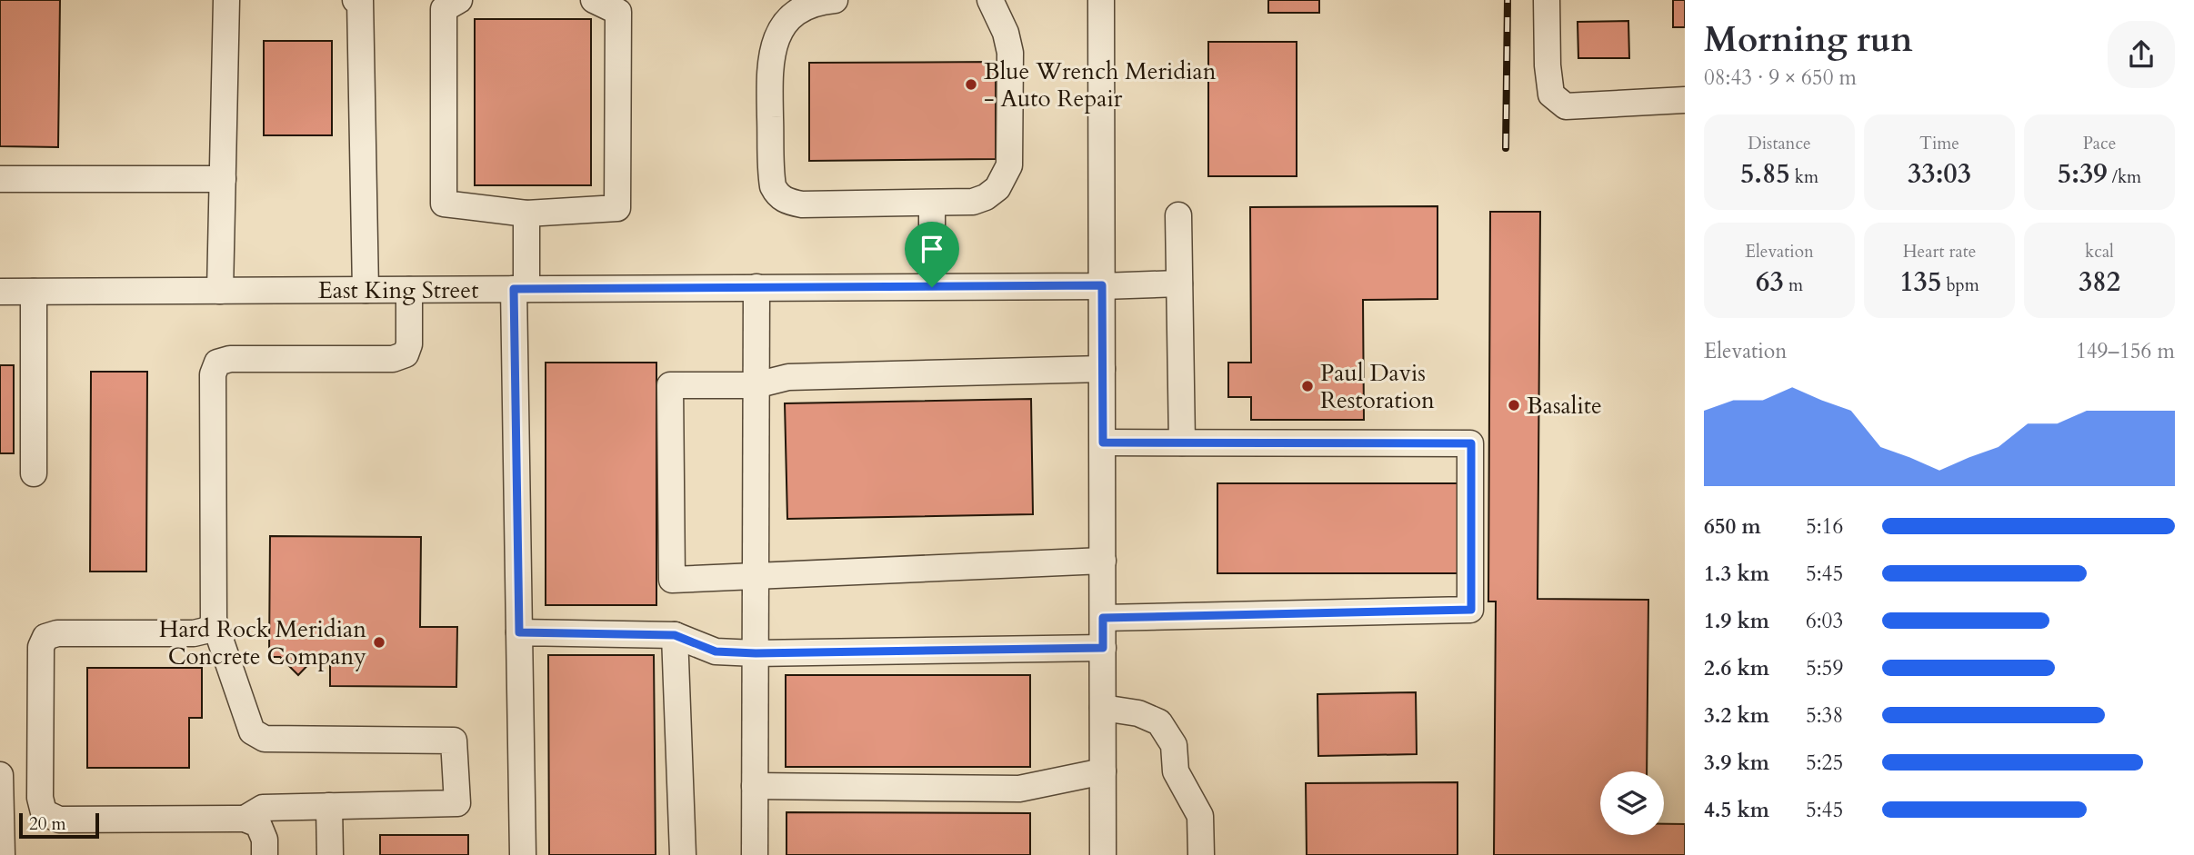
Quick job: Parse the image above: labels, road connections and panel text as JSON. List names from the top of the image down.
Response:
{
  "streets": {
    "street": ["East King Street"]
  },
  "places": [
    "Blue Wrench Meridian - Auto Repair",
    "Paul Davis Restoration",
    "Basalite",
    "Hard Rock Meridian Concrete Company"
  ],
  "scale_bar": "20 m",
  "page": {
    "heading": ["Morning run", "08:43 · 9 × 650 m"],
    "stats": [
      ["Distance", "5.85 km"],
      ["Time", "33:03"],
      ["Pace", "5:39 /km"],
      ["Elevation", "63 m"],
      ["Heart rate", "135 bpm"],
      ["kcal", "382"]
    ],
    "chart": ["Elevation", "149–156 m"],
    "list": [
      {
        "name": "650 m",
        "note": "5:16"
      },
      {
        "name": "1.3 km",
        "note": "5:45"
      },
      {
        "name": "1.9 km",
        "note": "6:03"
      },
      {
        "name": "2.6 km",
        "note": "5:59"
      },
      {
        "name": "3.2 km",
        "note": "5:38"
      },
      {
        "name": "3.9 km",
        "note": "5:25"
      },
      {
        "name": "4.5 km",
        "note": "5:45"
      }
    ],
    "scale": "20 m"
  }
}
